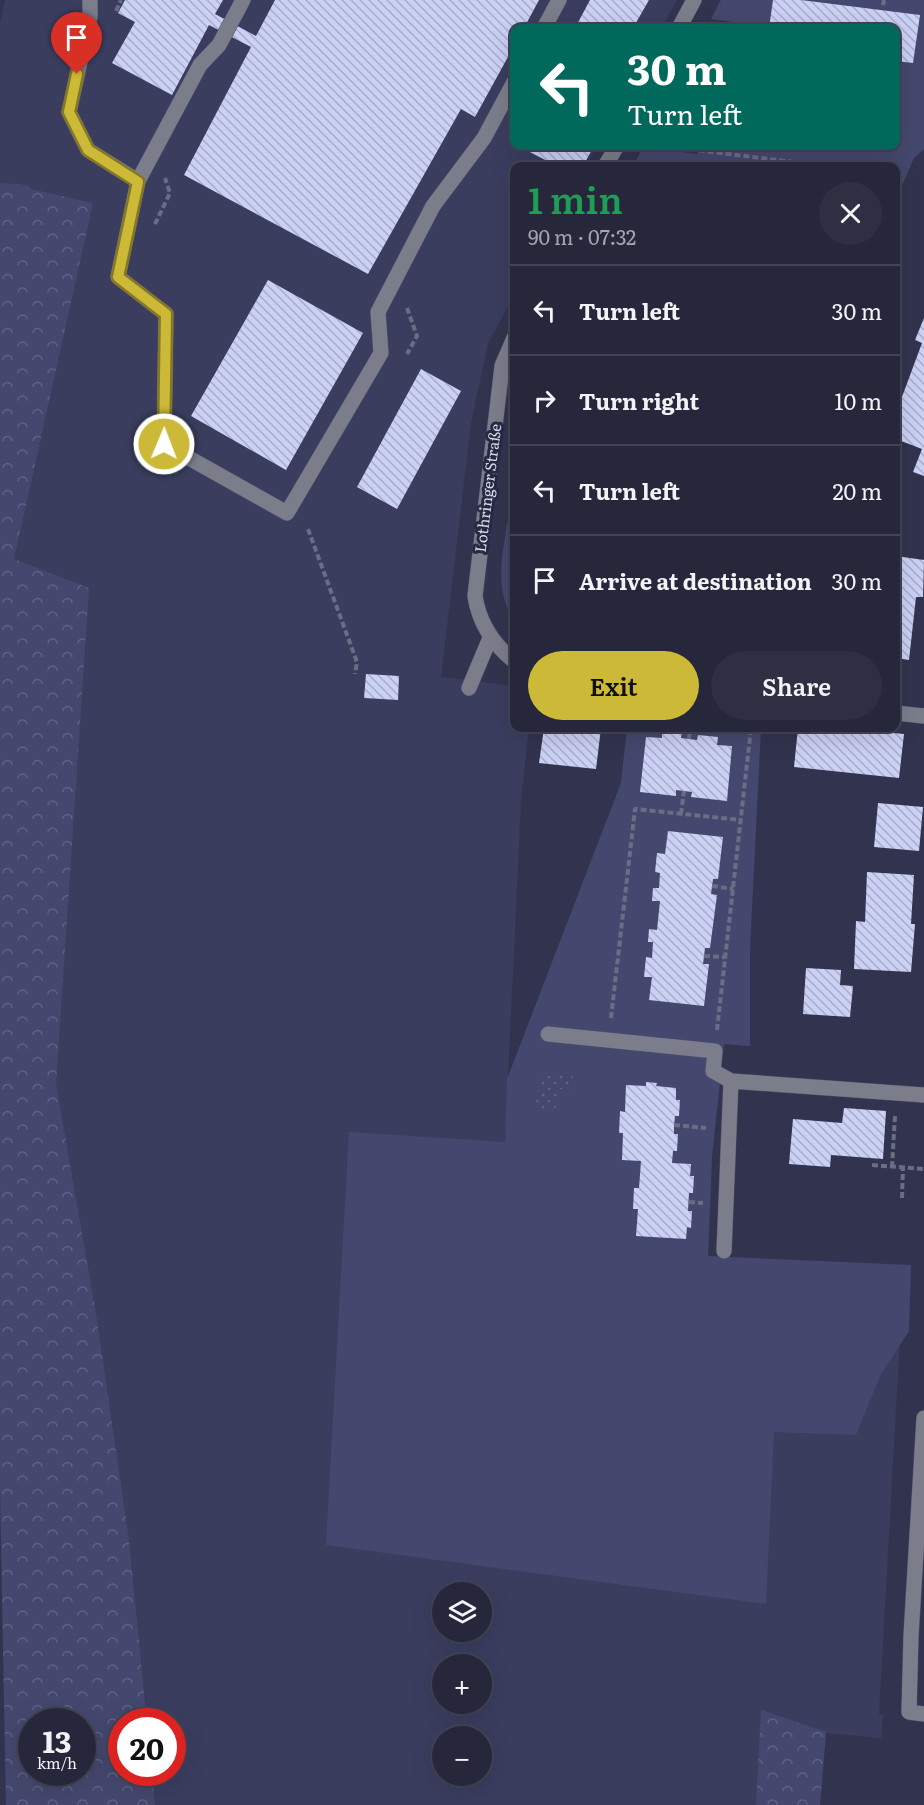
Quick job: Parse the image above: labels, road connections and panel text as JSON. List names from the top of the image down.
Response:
{
  "streets": {
    "street": ["Lothringer Straße"]
  },
  "page": {
    "turn": ["30 m", "Turn left"],
    "heading": ["1 min", "90 m · 07:32"],
    "list": [
      {
        "name": "Turn left",
        "value": "30 m"
      },
      {
        "name": "Turn right",
        "value": "10 m"
      },
      {
        "name": "Turn left",
        "value": "20 m"
      },
      {
        "name": "Arrive at destination",
        "value": "30 m"
      }
    ],
    "buttons": ["Exit", "Share"],
    "map_buttons": ["+", "−"],
    "speed": "13 km/h",
    "limit": "20"
  }
}
